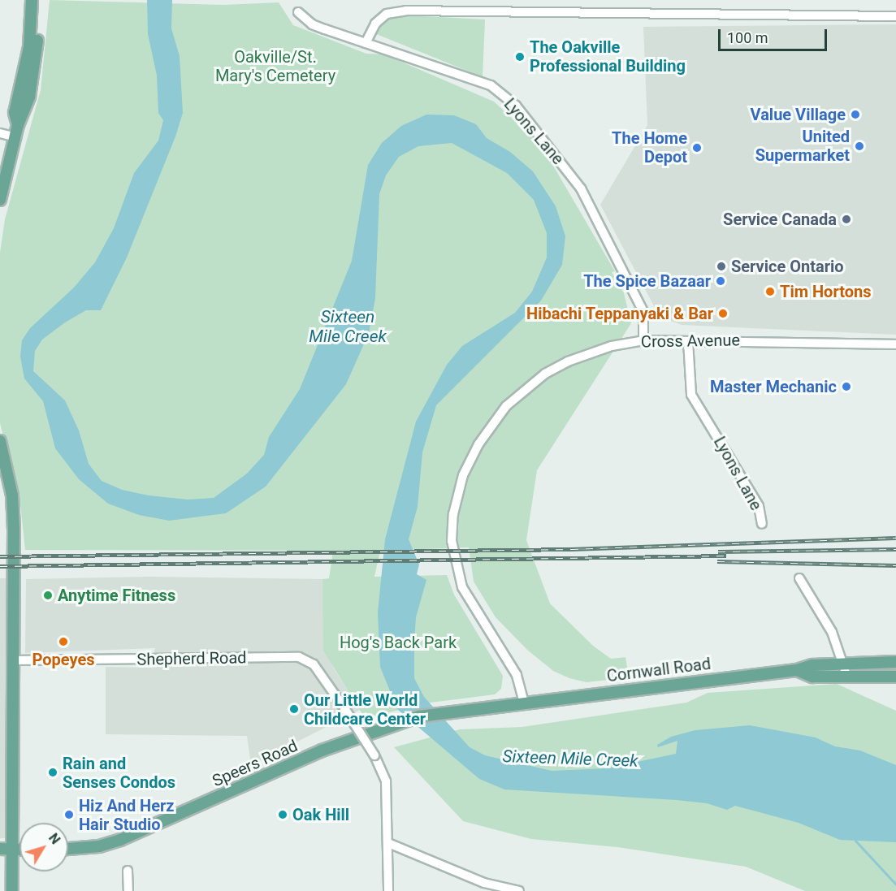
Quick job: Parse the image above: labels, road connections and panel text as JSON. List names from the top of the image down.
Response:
{
  "streets": {
    "main road": ["Cornwall Road", "Speers Road"],
    "street": ["Lyons Lane", "Cross Avenue", "Shepherd Road"]
  },
  "crossings": [
    ["Lyons Lane", "Cross Avenue"],
    ["Cross Avenue", "Cornwall Road"],
    ["Cross Avenue", "Speers Road"],
    ["Cornwall Road", "Speers Road"]
  ],
  "water": ["Sixteen Mile Creek"],
  "parks": ["Oakville/St. Mary's Cemetery", "Hog's Back Park"],
  "places": [
    "The Oakville Professional Building",
    "Value Village",
    "United Supermarket",
    "The Home Depot",
    "Service Canada",
    "Service Ontario",
    "The Spice Bazaar",
    "Tim Hortons",
    "Hibachi Teppanyaki & Bar",
    "Master Mechanic",
    "Anytime Fitness",
    "Popeyes",
    "Our Little World Childcare Center",
    "Rain and Senses Condos",
    "Hiz And Herz Hair Studio",
    "Oak Hill"
  ],
  "scale_bar": "100 m",
  "north": "top right"
}
